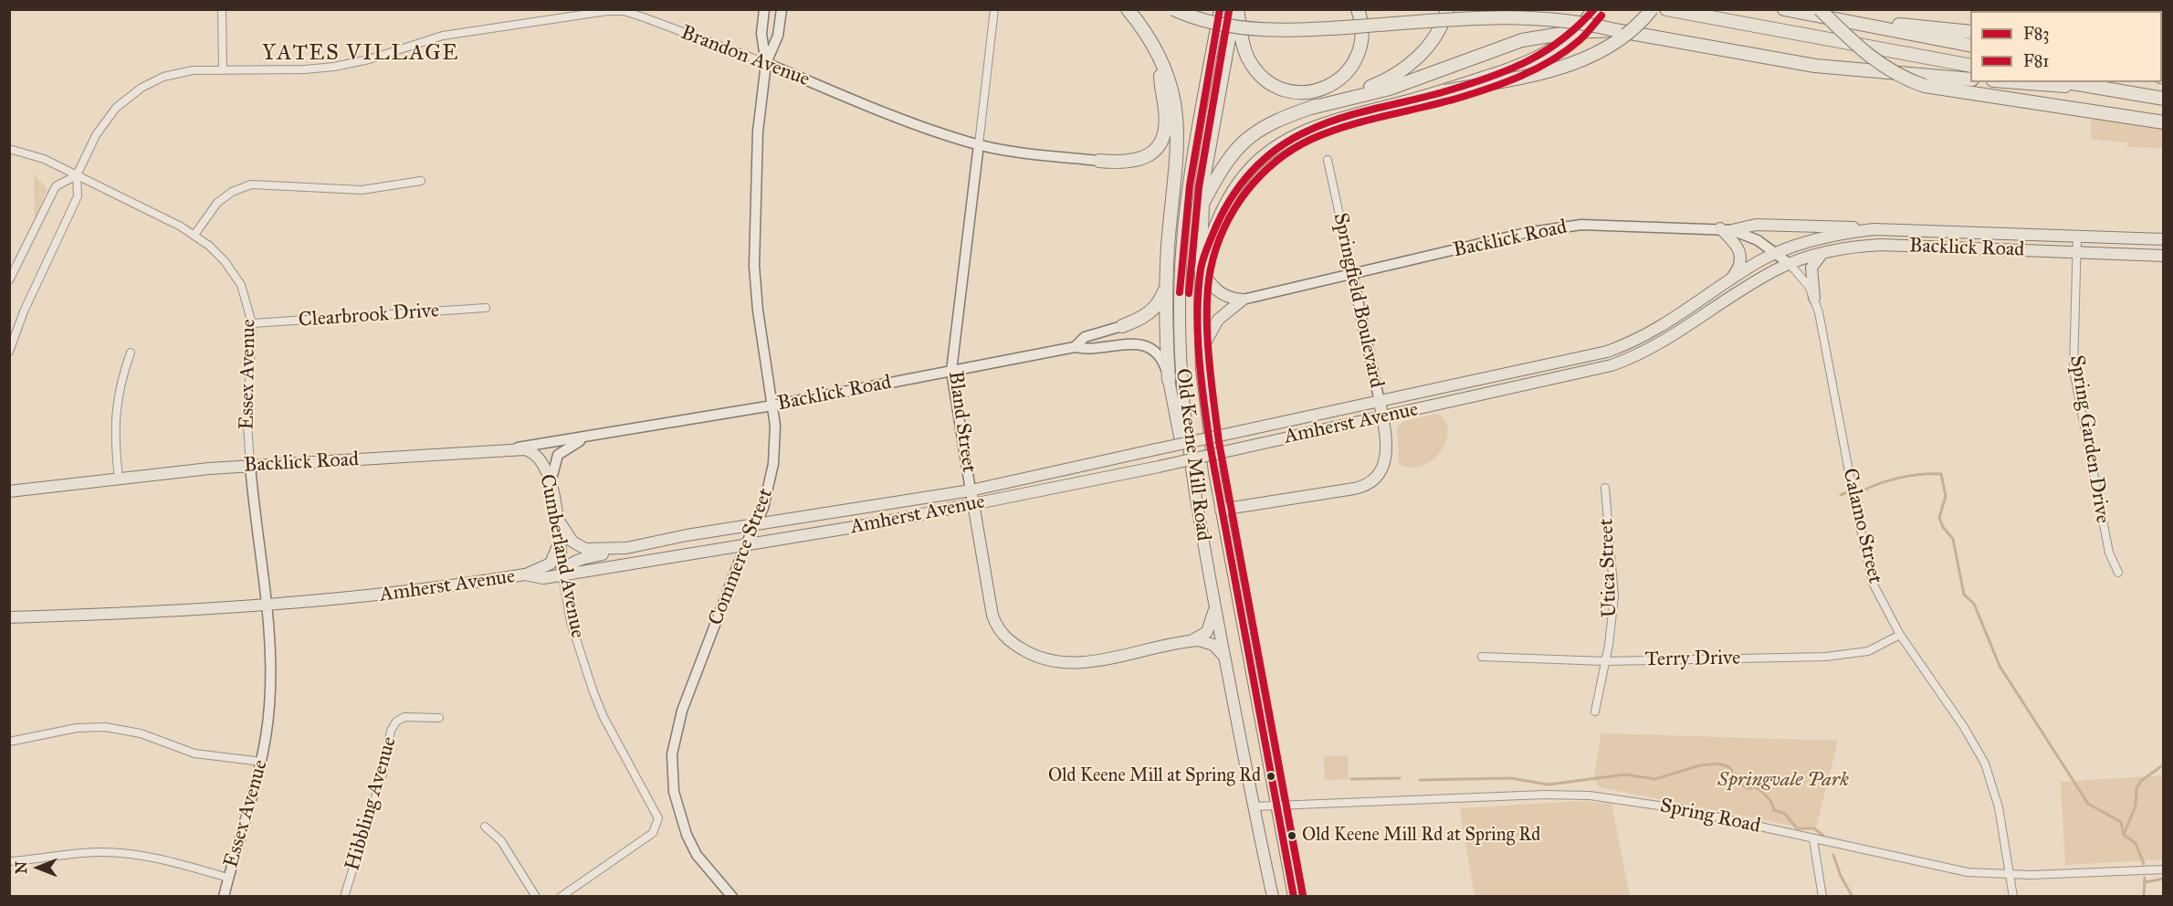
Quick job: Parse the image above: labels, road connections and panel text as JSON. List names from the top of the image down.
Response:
{
  "streets": {
    "main road": [
      "Brandon Avenue",
      "Backlick Road",
      "Springfield Boulevard",
      "Essex Avenue",
      "Bland Street",
      "Amherst Avenue",
      "Old Keene Mill Road",
      "Cumberland Avenue",
      "Commerce Street"
    ],
    "street": [
      "Clearbrook Drive",
      "Spring Garden Drive",
      "Calamo Street",
      "Utica Street",
      "Terry Drive",
      "Hibbling Avenue",
      "Spring Road"
    ]
  },
  "crossings": [
    ["Brandon Avenue", "Essex Avenue"],
    ["Brandon Avenue", "Bland Street"],
    ["Brandon Avenue", "Commerce Street"],
    ["Backlick Road", "Springfield Boulevard"],
    ["Backlick Road", "Essex Avenue"],
    ["Backlick Road", "Bland Street"],
    ["Backlick Road", "Amherst Avenue"],
    ["Backlick Road", "Spring Garden Drive"],
    ["Backlick Road", "Calamo Street"],
    ["Backlick Road", "Cumberland Avenue"],
    ["Backlick Road", "Commerce Street"],
    ["Springfield Boulevard", "Amherst Avenue"],
    ["Springfield Boulevard", "Old Keene Mill Road"],
    ["Clearbrook Drive", "Essex Avenue"],
    ["Essex Avenue", "Amherst Avenue"],
    ["Bland Street", "Amherst Avenue"],
    ["Amherst Avenue", "Calamo Street"],
    ["Amherst Avenue", "Cumberland Avenue"],
    ["Amherst Avenue", "Commerce Street"],
    ["Old Keene Mill Road", "Spring Road"],
    ["Calamo Street", "Terry Drive"],
    ["Calamo Street", "Spring Road"],
    ["Utica Street", "Terry Drive"]
  ],
  "districts": ["YATES VILLAGE"],
  "parks": ["Springvale Park"],
  "places": ["Old Keene Mill at Spring Rd", "Old Keene Mill Rd at Spring Rd"],
  "lines": ["transit line F83", "transit line F81"],
  "legend": ["F83", "F81"],
  "north": "left"
}
